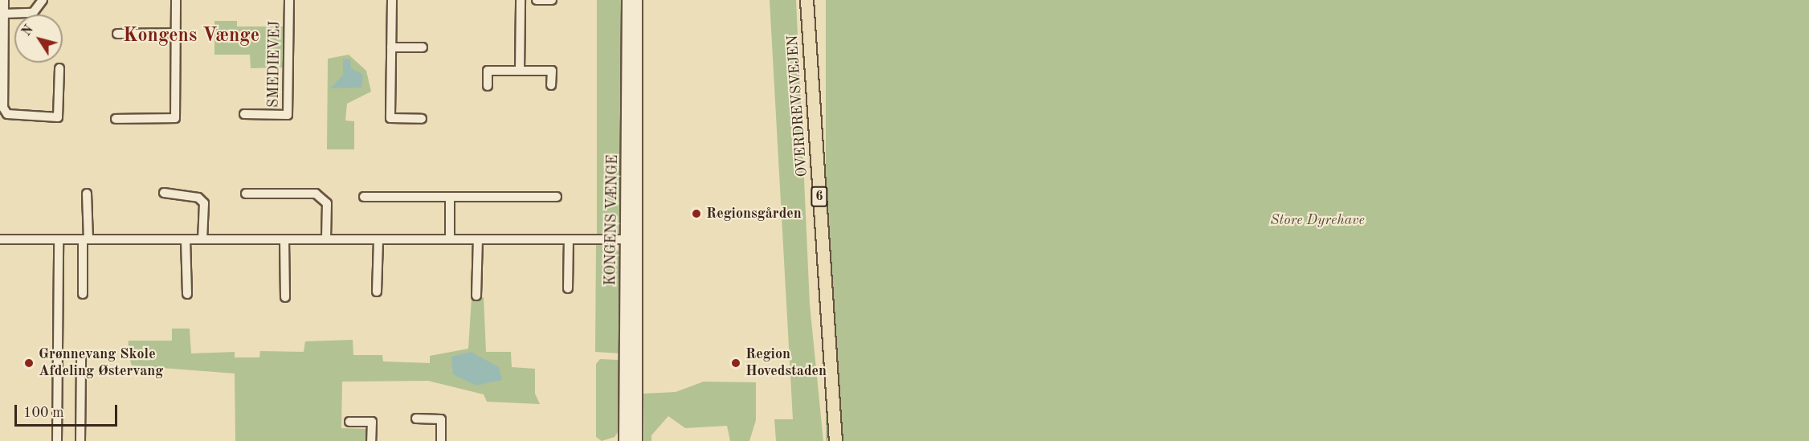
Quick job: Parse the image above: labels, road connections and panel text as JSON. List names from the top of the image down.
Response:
{
  "streets": {
    "main road": ["OVERDREVSVEJEN", "6"],
    "street": ["SMEDIEVEJ", "KONGENS VÆNGE"]
  },
  "districts": ["Kongens Vænge"],
  "parks": ["Store Dyrehave"],
  "places": ["Regionsgården", "Grønnevang Skole Afdeling Østervang", "Region Hovedstaden"],
  "scale_bar": "100 m",
  "north": "top left"
}
